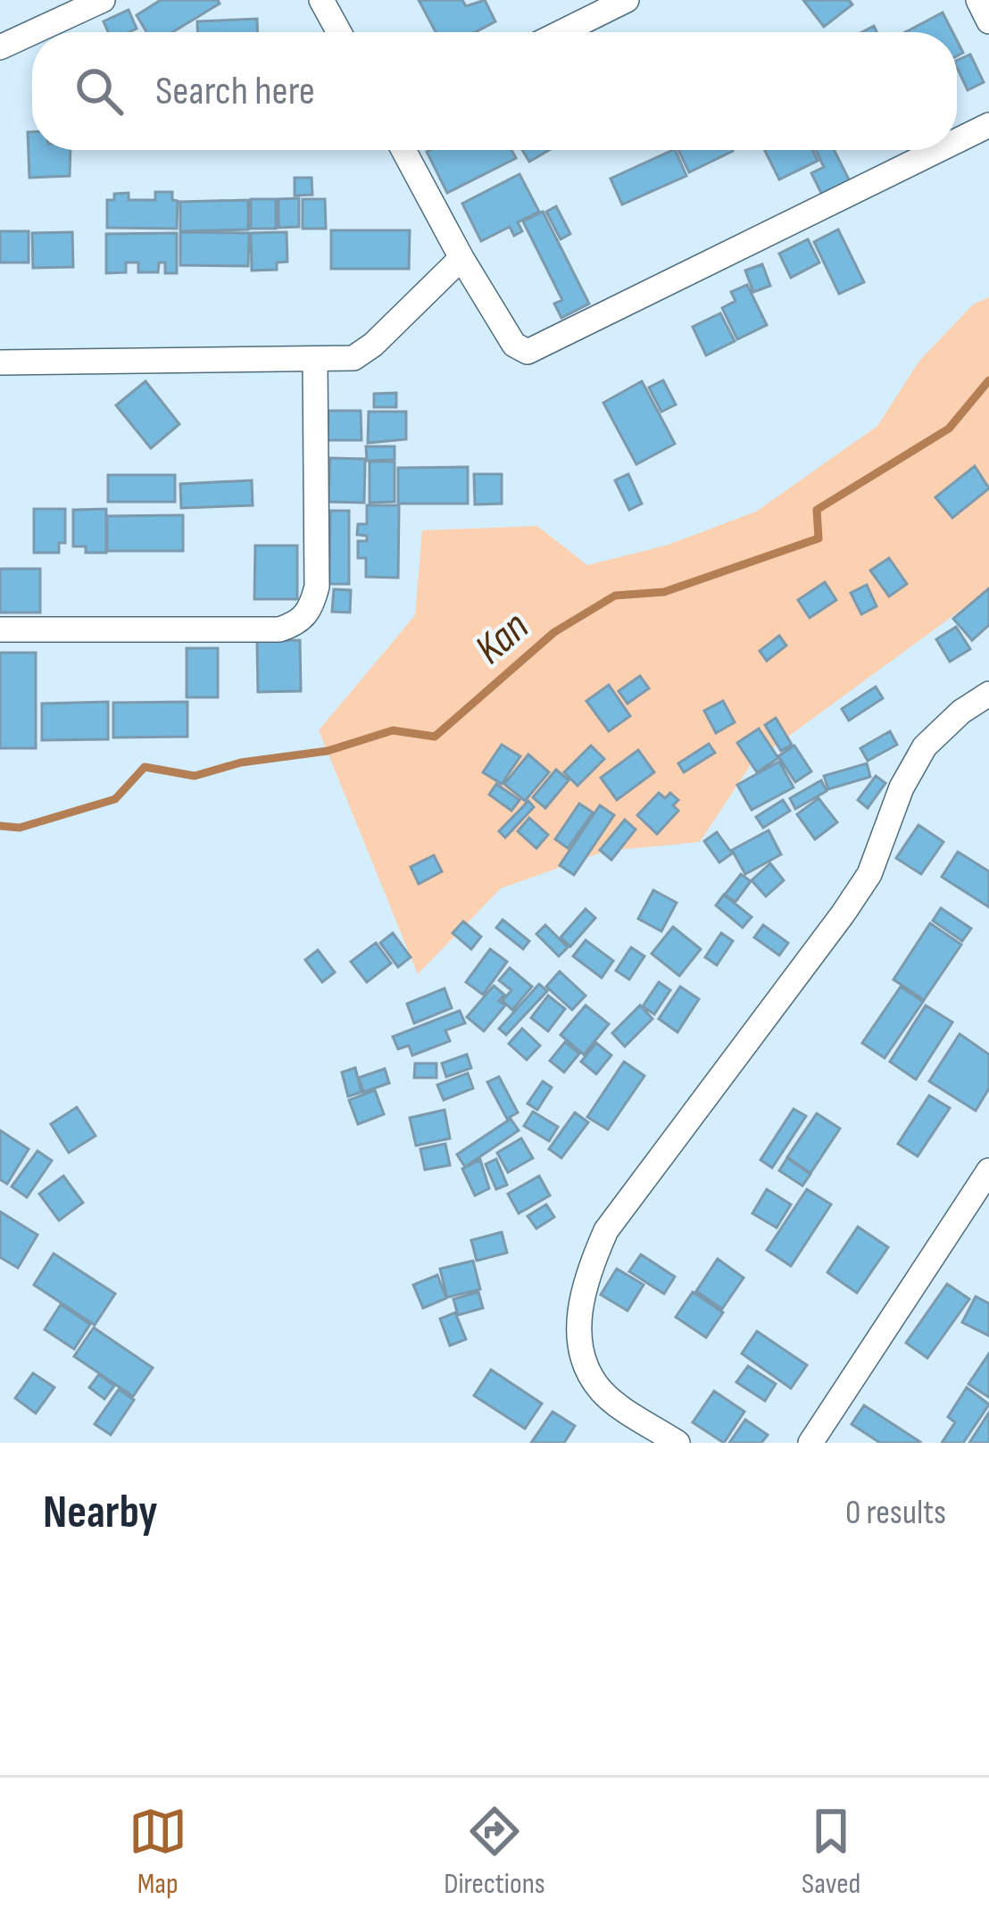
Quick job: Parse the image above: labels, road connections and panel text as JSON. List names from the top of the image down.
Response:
{
  "water": ["Kan"],
  "page": {
    "search": "Search here",
    "heading": ["Nearby", "0 results"],
    "nav": ["Map", "Directions", "Saved"]
  }
}
